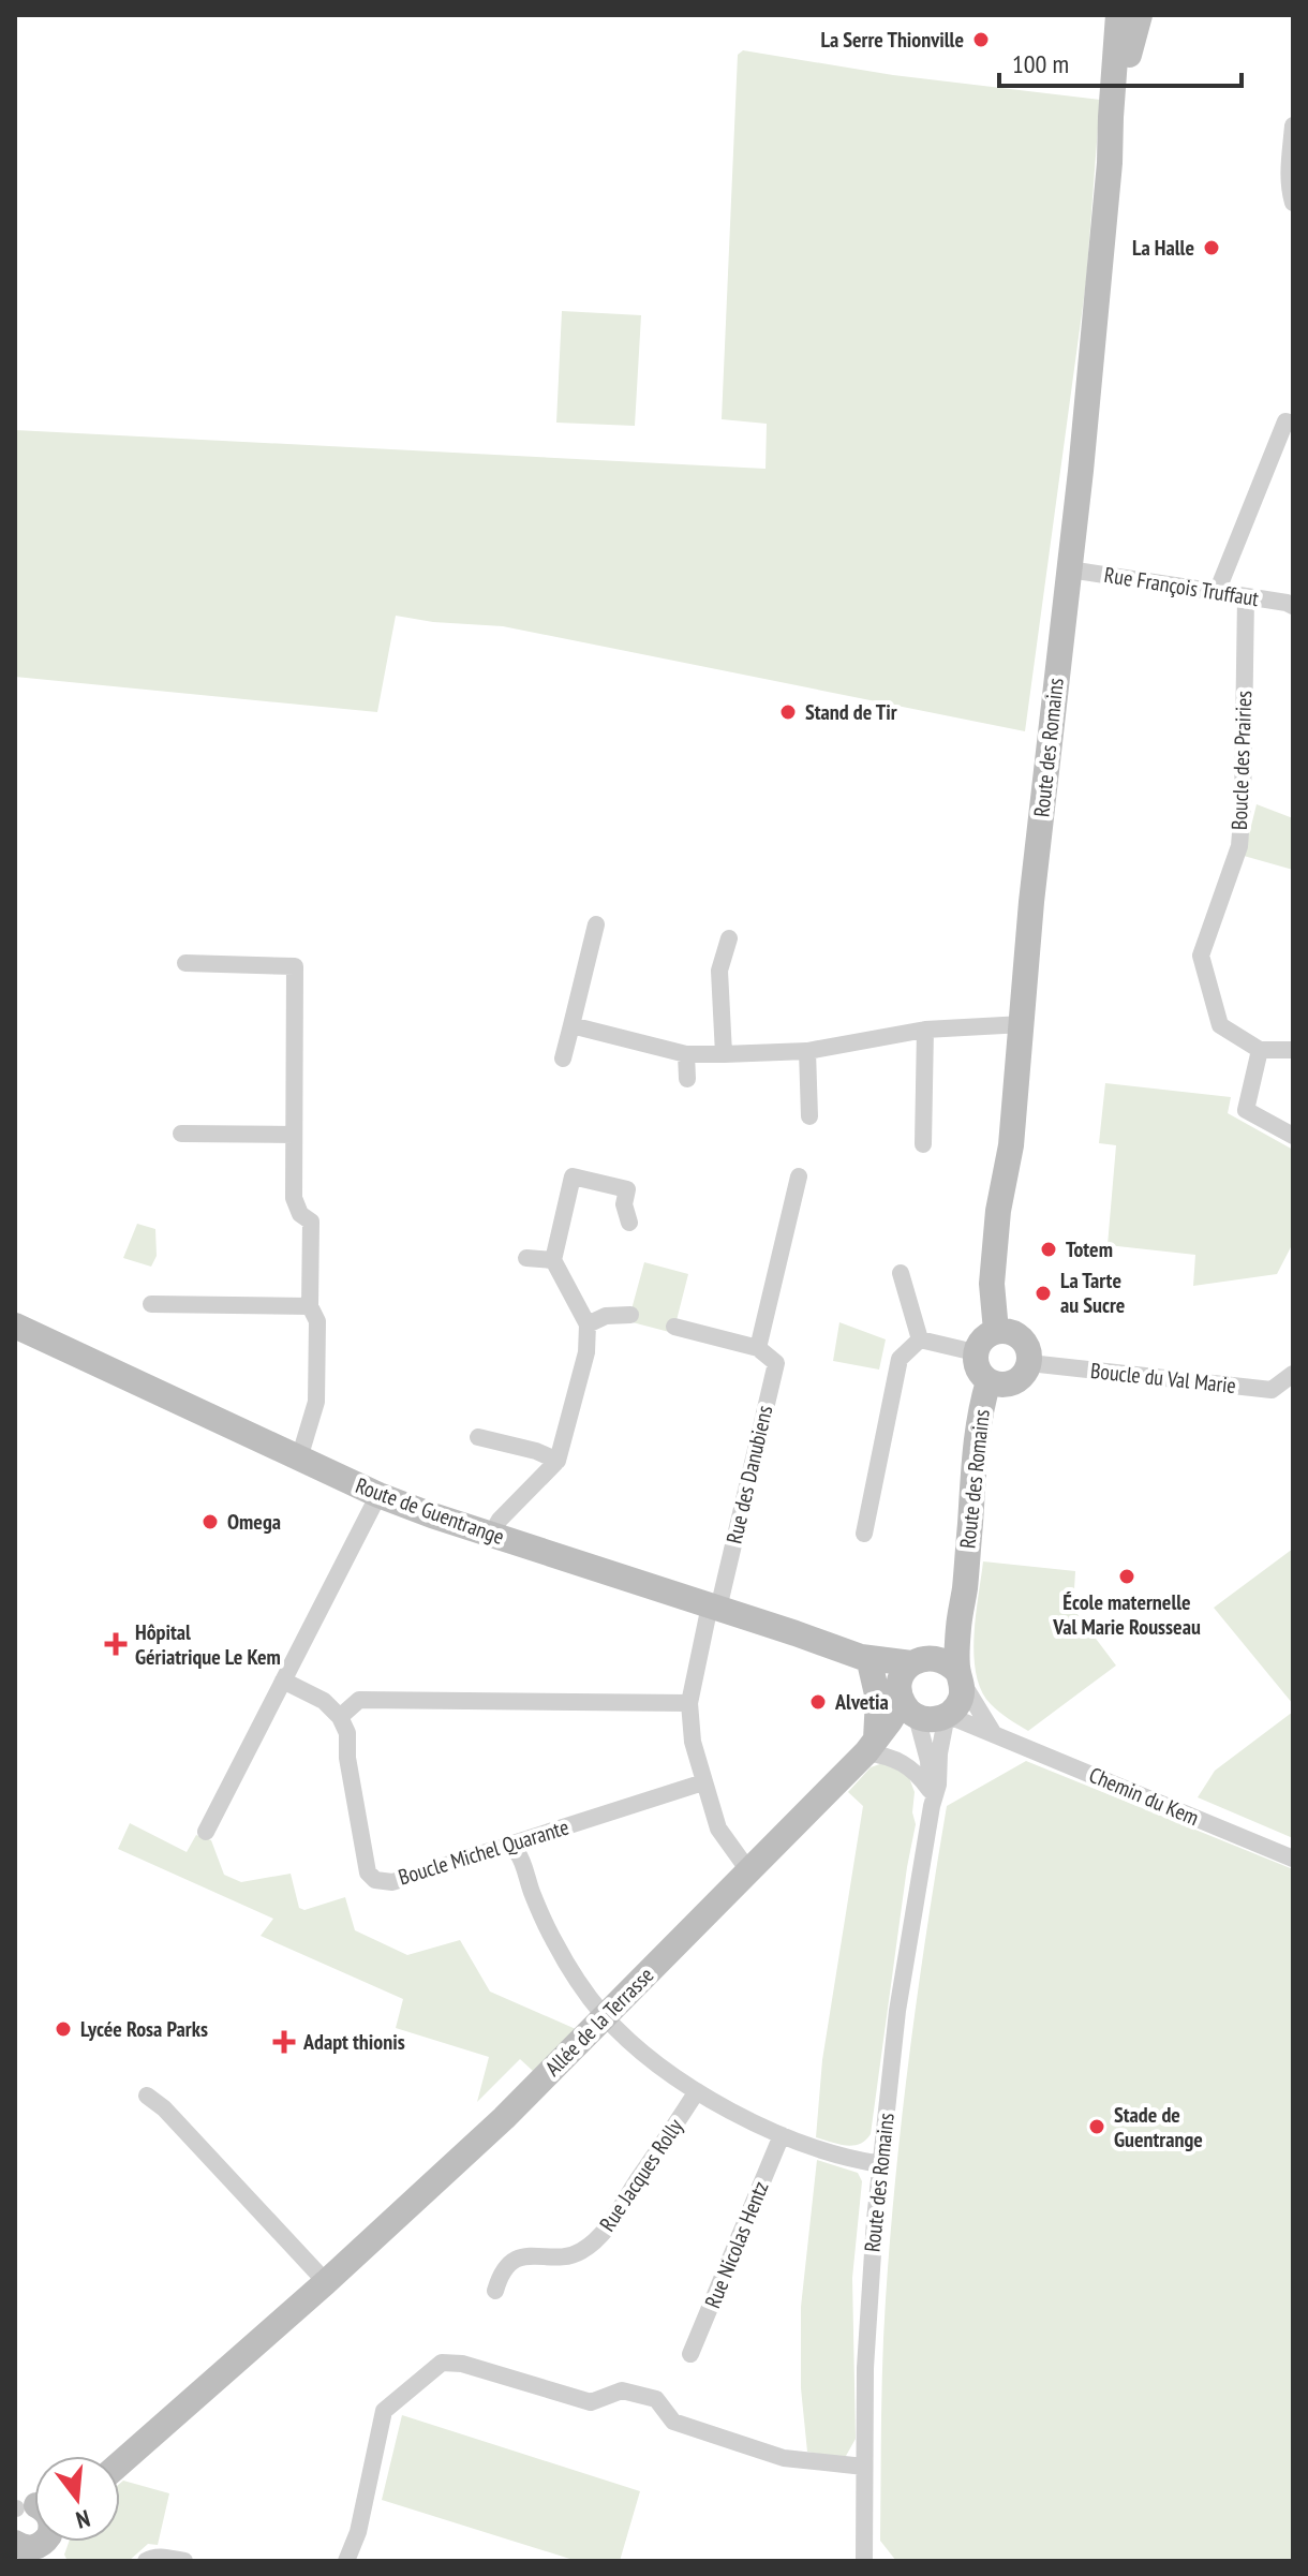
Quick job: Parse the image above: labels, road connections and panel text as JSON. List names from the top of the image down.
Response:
{
  "streets": {
    "street": [
      "Rue François Truffaut",
      "Route des Romains",
      "Boucle des Prairies",
      "Boucle du Val Marie",
      "Rue des Danubiens",
      "Route de Guentrange",
      "Chemin du Kem",
      "Boucle Michel Quarante",
      "Allée de la Terrasse",
      "Rue Jacques Rolly",
      "Rue Nicolas Hentz"
    ]
  },
  "crossings": [
    ["Rue François Truffaut", "Route des Romains"],
    ["Rue François Truffaut", "Boucle des Prairies"],
    ["Route des Romains", "Boucle du Val Marie"],
    ["Route des Romains", "Route de Guentrange"],
    ["Route des Romains", "Chemin du Kem"],
    ["Route des Romains", "Allée de la Terrasse"],
    ["Rue des Danubiens", "Route de Guentrange"],
    ["Route de Guentrange", "Chemin du Kem"],
    ["Route de Guentrange", "Allée de la Terrasse"],
    ["Chemin du Kem", "Allée de la Terrasse"]
  ],
  "places": {
    "other": [
      "La Serre Thionville",
      "La Halle",
      "Stand de Tir",
      "Totem",
      "La Tarte au Sucre",
      "Omega",
      "École maternelle Val Marie Rousseau",
      "Alvetia",
      "Lycée Rosa Parks",
      "Stade de Guentrange"
    ],
    "health": ["Hôpital Gériatrique Le Kem", "Adapt thionis"]
  },
  "scale_bar": "100 m",
  "north": "bottom"
}
